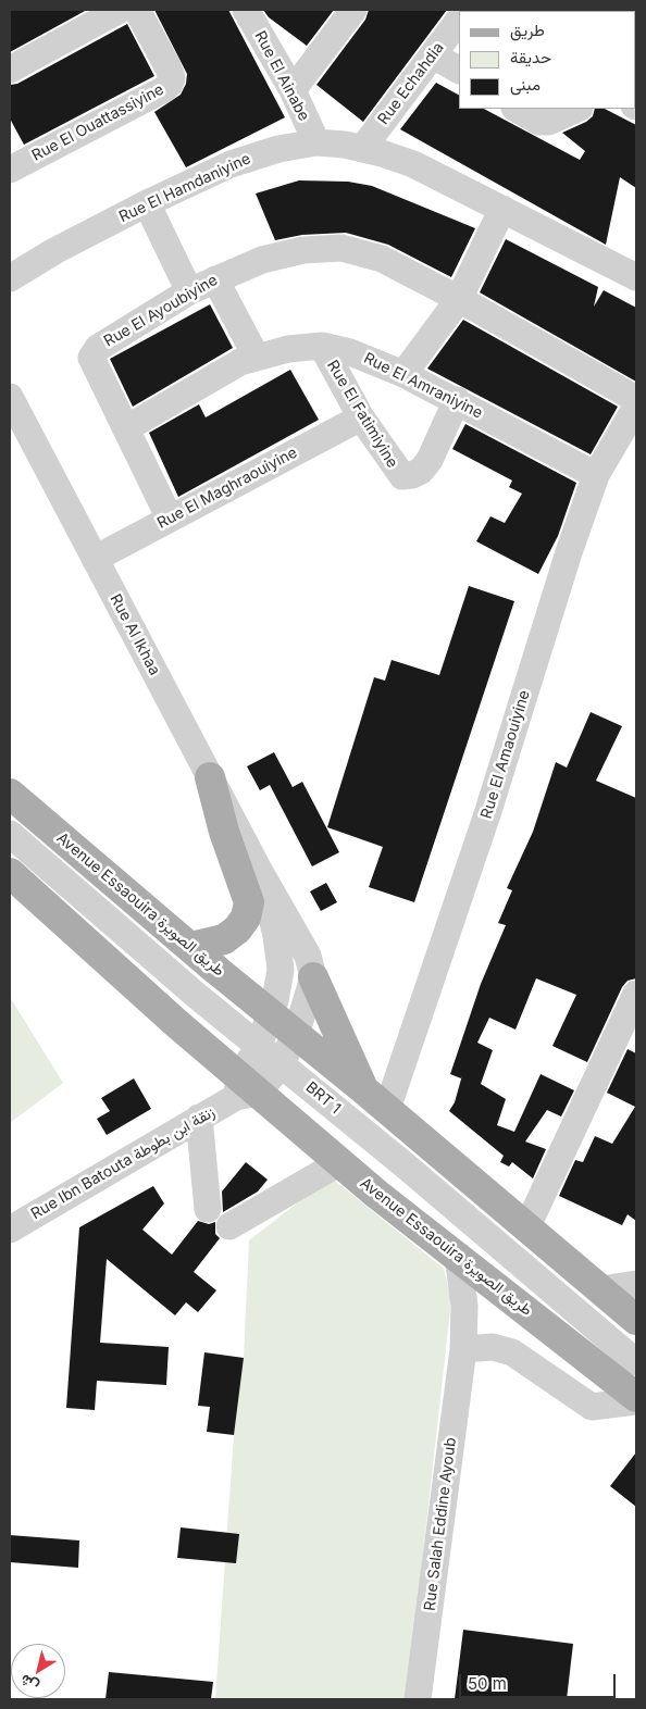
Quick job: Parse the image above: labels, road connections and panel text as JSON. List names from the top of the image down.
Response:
{
  "streets": {
    "main road": ["Avenue Essaouira طريق الصويرة"],
    "street": [
      "Rue El Ainabe",
      "Rue Echahdia",
      "Rue El Ouattassiyine",
      "Rue El Hamdaniyine",
      "Rue El Ayoubiyine",
      "Rue El Amraniyine",
      "Rue El Fatimiyine",
      "Rue El Maghraouiyine",
      "Rue Al Ikhaa",
      "Rue El Amaouiyine",
      "BRT 1",
      "Rue Ibn Batouta زنقة ابن بطوطة",
      "Rue Salah Eddine Ayoub"
    ]
  },
  "crossings": [
    ["Rue El Ainabe", "Rue El Hamdaniyine"],
    ["Rue Echahdia", "Rue El Hamdaniyine"],
    ["Rue El Ayoubiyine", "Rue El Amraniyine"],
    ["Rue El Ayoubiyine", "Rue El Maghraouiyine"],
    ["Rue El Amraniyine", "Rue El Fatimiyine"],
    ["Rue El Amraniyine", "Rue El Amaouiyine"],
    ["Rue El Fatimiyine", "Rue El Maghraouiyine"],
    ["Rue El Maghraouiyine", "Rue Al Ikhaa"],
    ["Rue Al Ikhaa", "Avenue Essaouira طريق الصويرة"],
    ["Rue Al Ikhaa", "BRT 1"],
    ["Rue Al Ikhaa", "Rue Ibn Batouta زنقة ابن بطوطة"],
    ["Avenue Essaouira طريق الصويرة", "Rue Ibn Batouta زنقة ابن بطوطة"],
    ["Avenue Essaouira طريق الصويرة", "Rue Salah Eddine Ayoub"]
  ],
  "legend": ["طريق", "حديقة", "مبنى"],
  "scale_bar": "50 m",
  "north": "bottom left"
}
